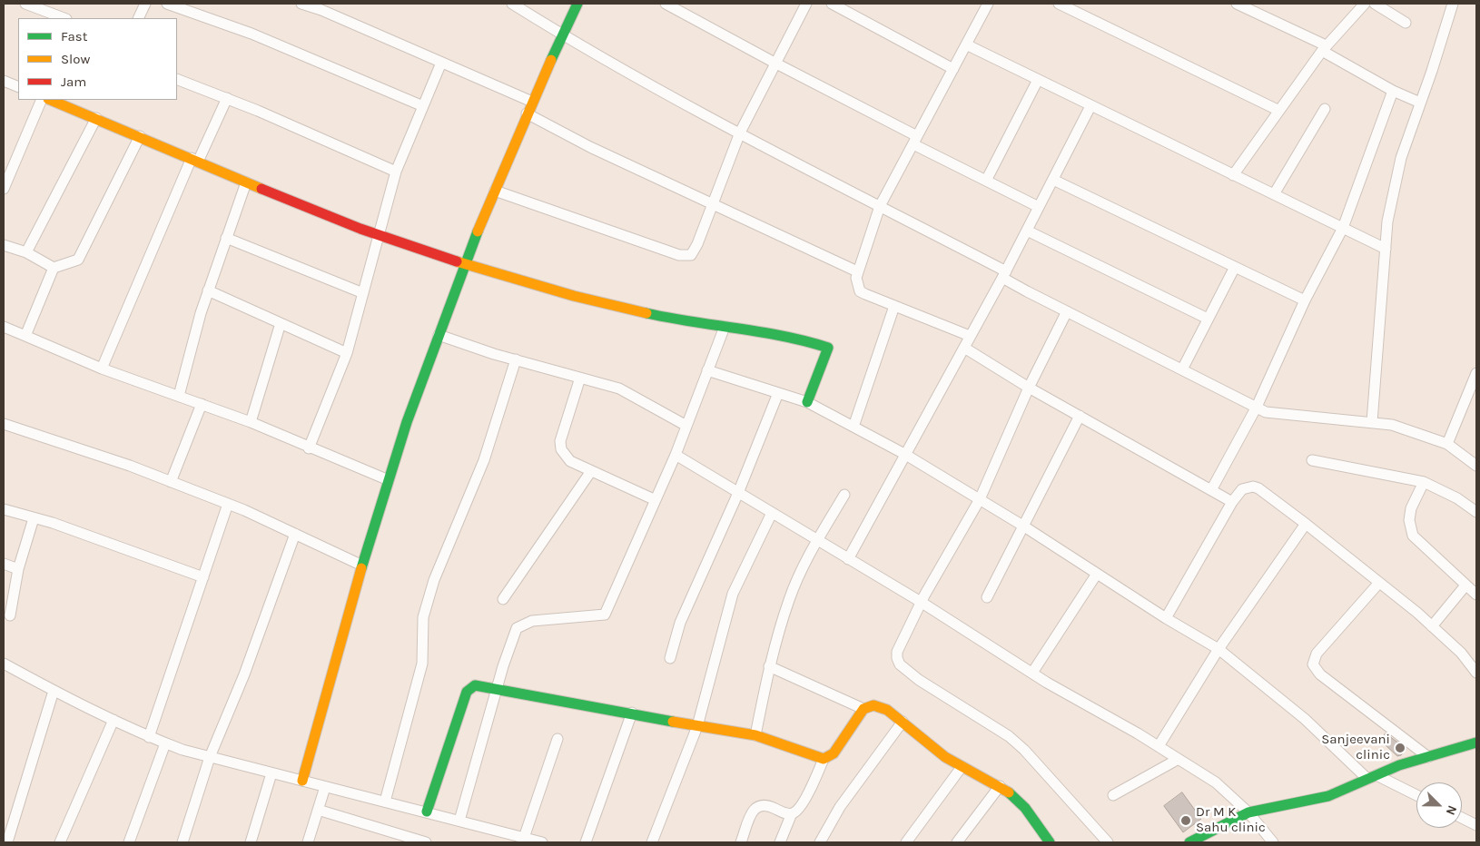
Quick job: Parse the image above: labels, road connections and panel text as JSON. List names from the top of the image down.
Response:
{
  "places": ["Sanjeevani clinic", "Dr M K Sahu clinic"],
  "legend": ["Fast", "Slow", "Jam"],
  "north": "bottom right"
}
